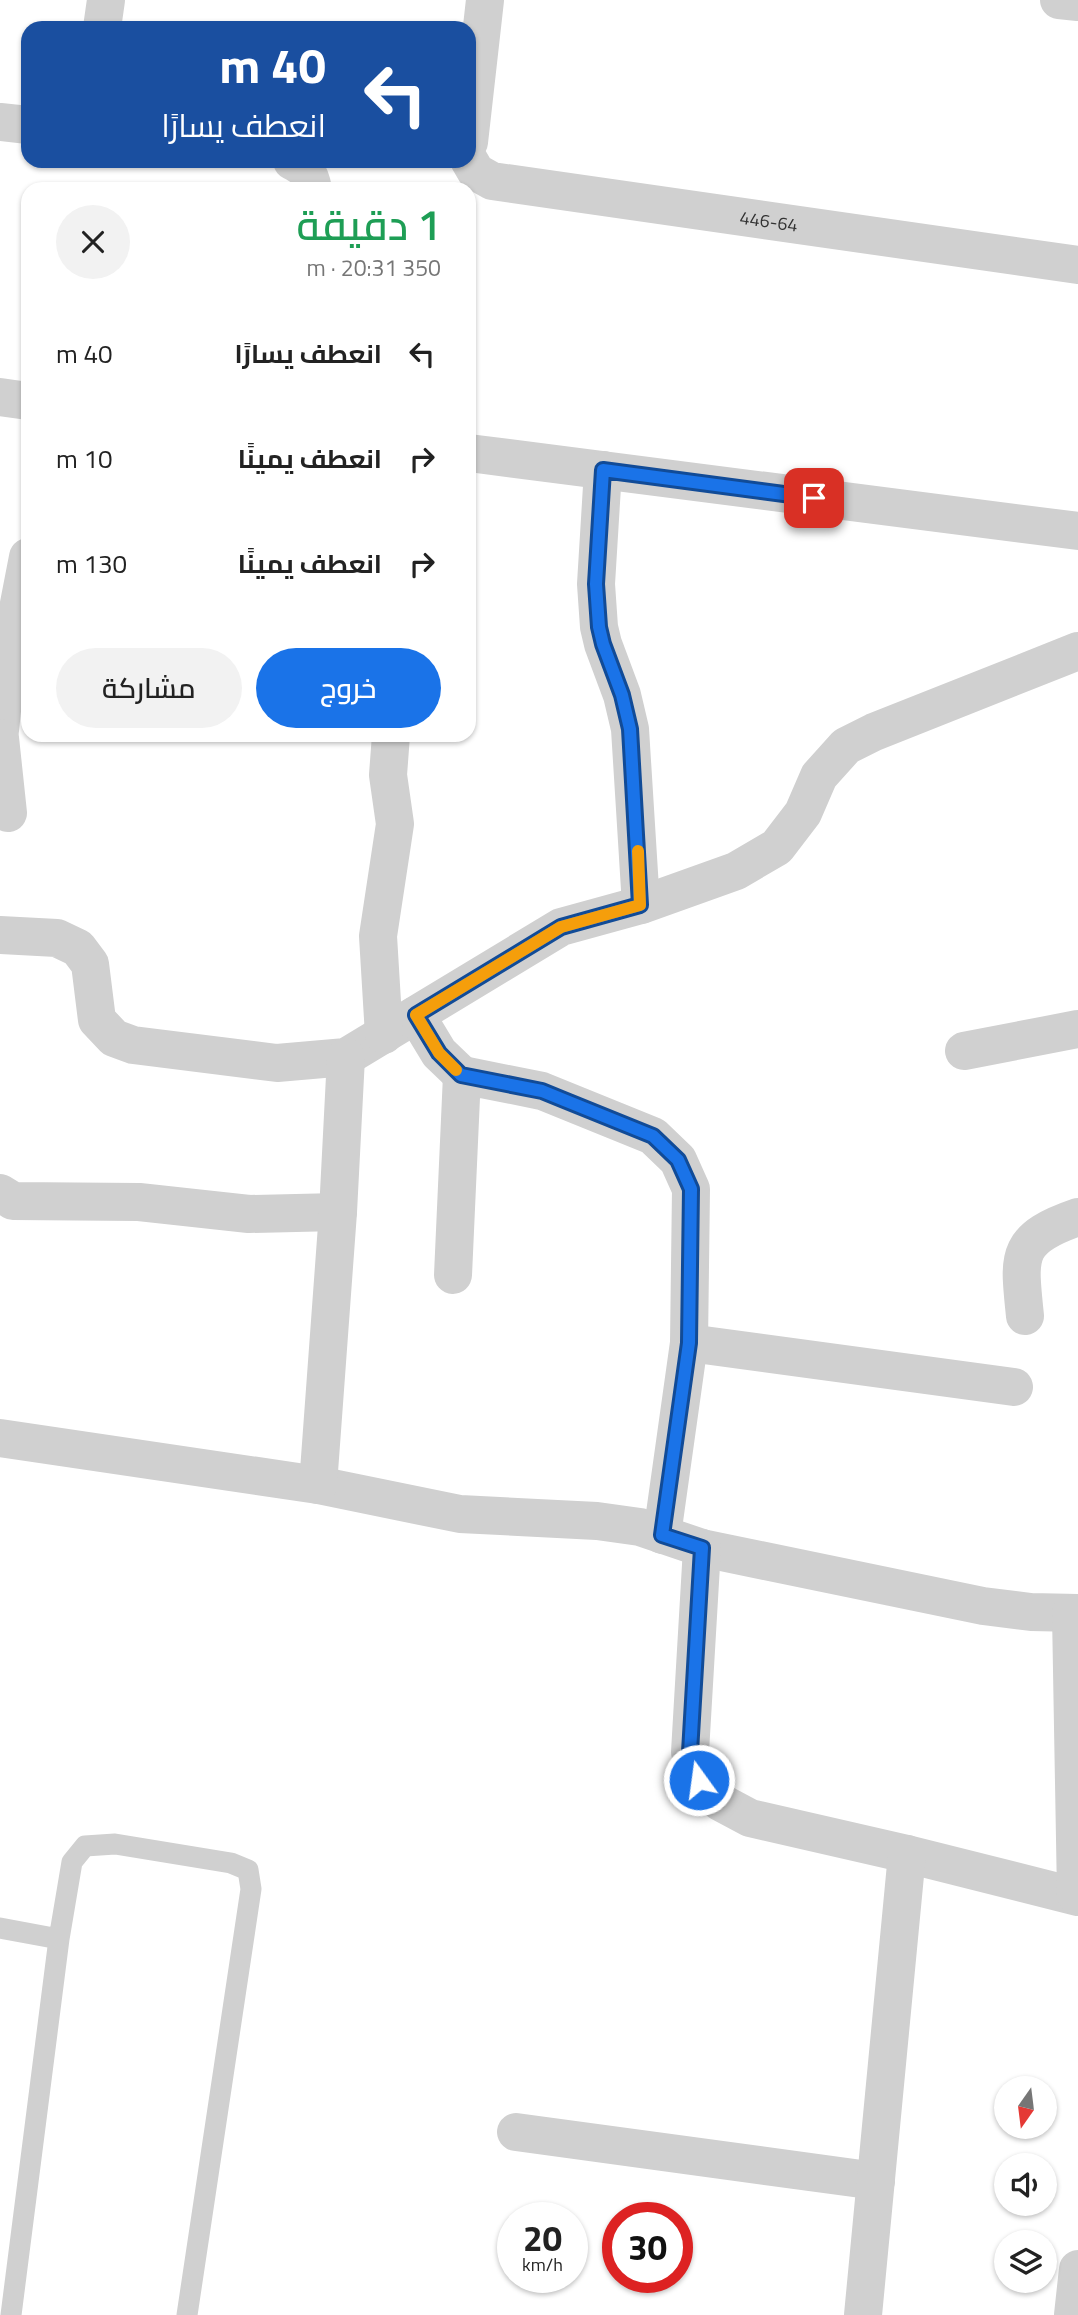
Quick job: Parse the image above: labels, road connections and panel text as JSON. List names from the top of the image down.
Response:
{
  "streets": {
    "street": ["446-64"]
  },
  "north": "bottom",
  "page": {
    "turn": ["40 m", "انعطف يسارًا"],
    "heading": ["1 دقيقة", "350 m · 20:31"],
    "list": [
      {
        "name": "انعطف يسارًا",
        "value": "40 m"
      },
      {
        "name": "انعطف يمينًا",
        "value": "10 m"
      },
      {
        "name": "انعطف يمينًا",
        "value": "130 m"
      }
    ],
    "buttons": ["خروج", "مشاركة"],
    "speed": "20 km/h",
    "limit": "30"
  }
}
